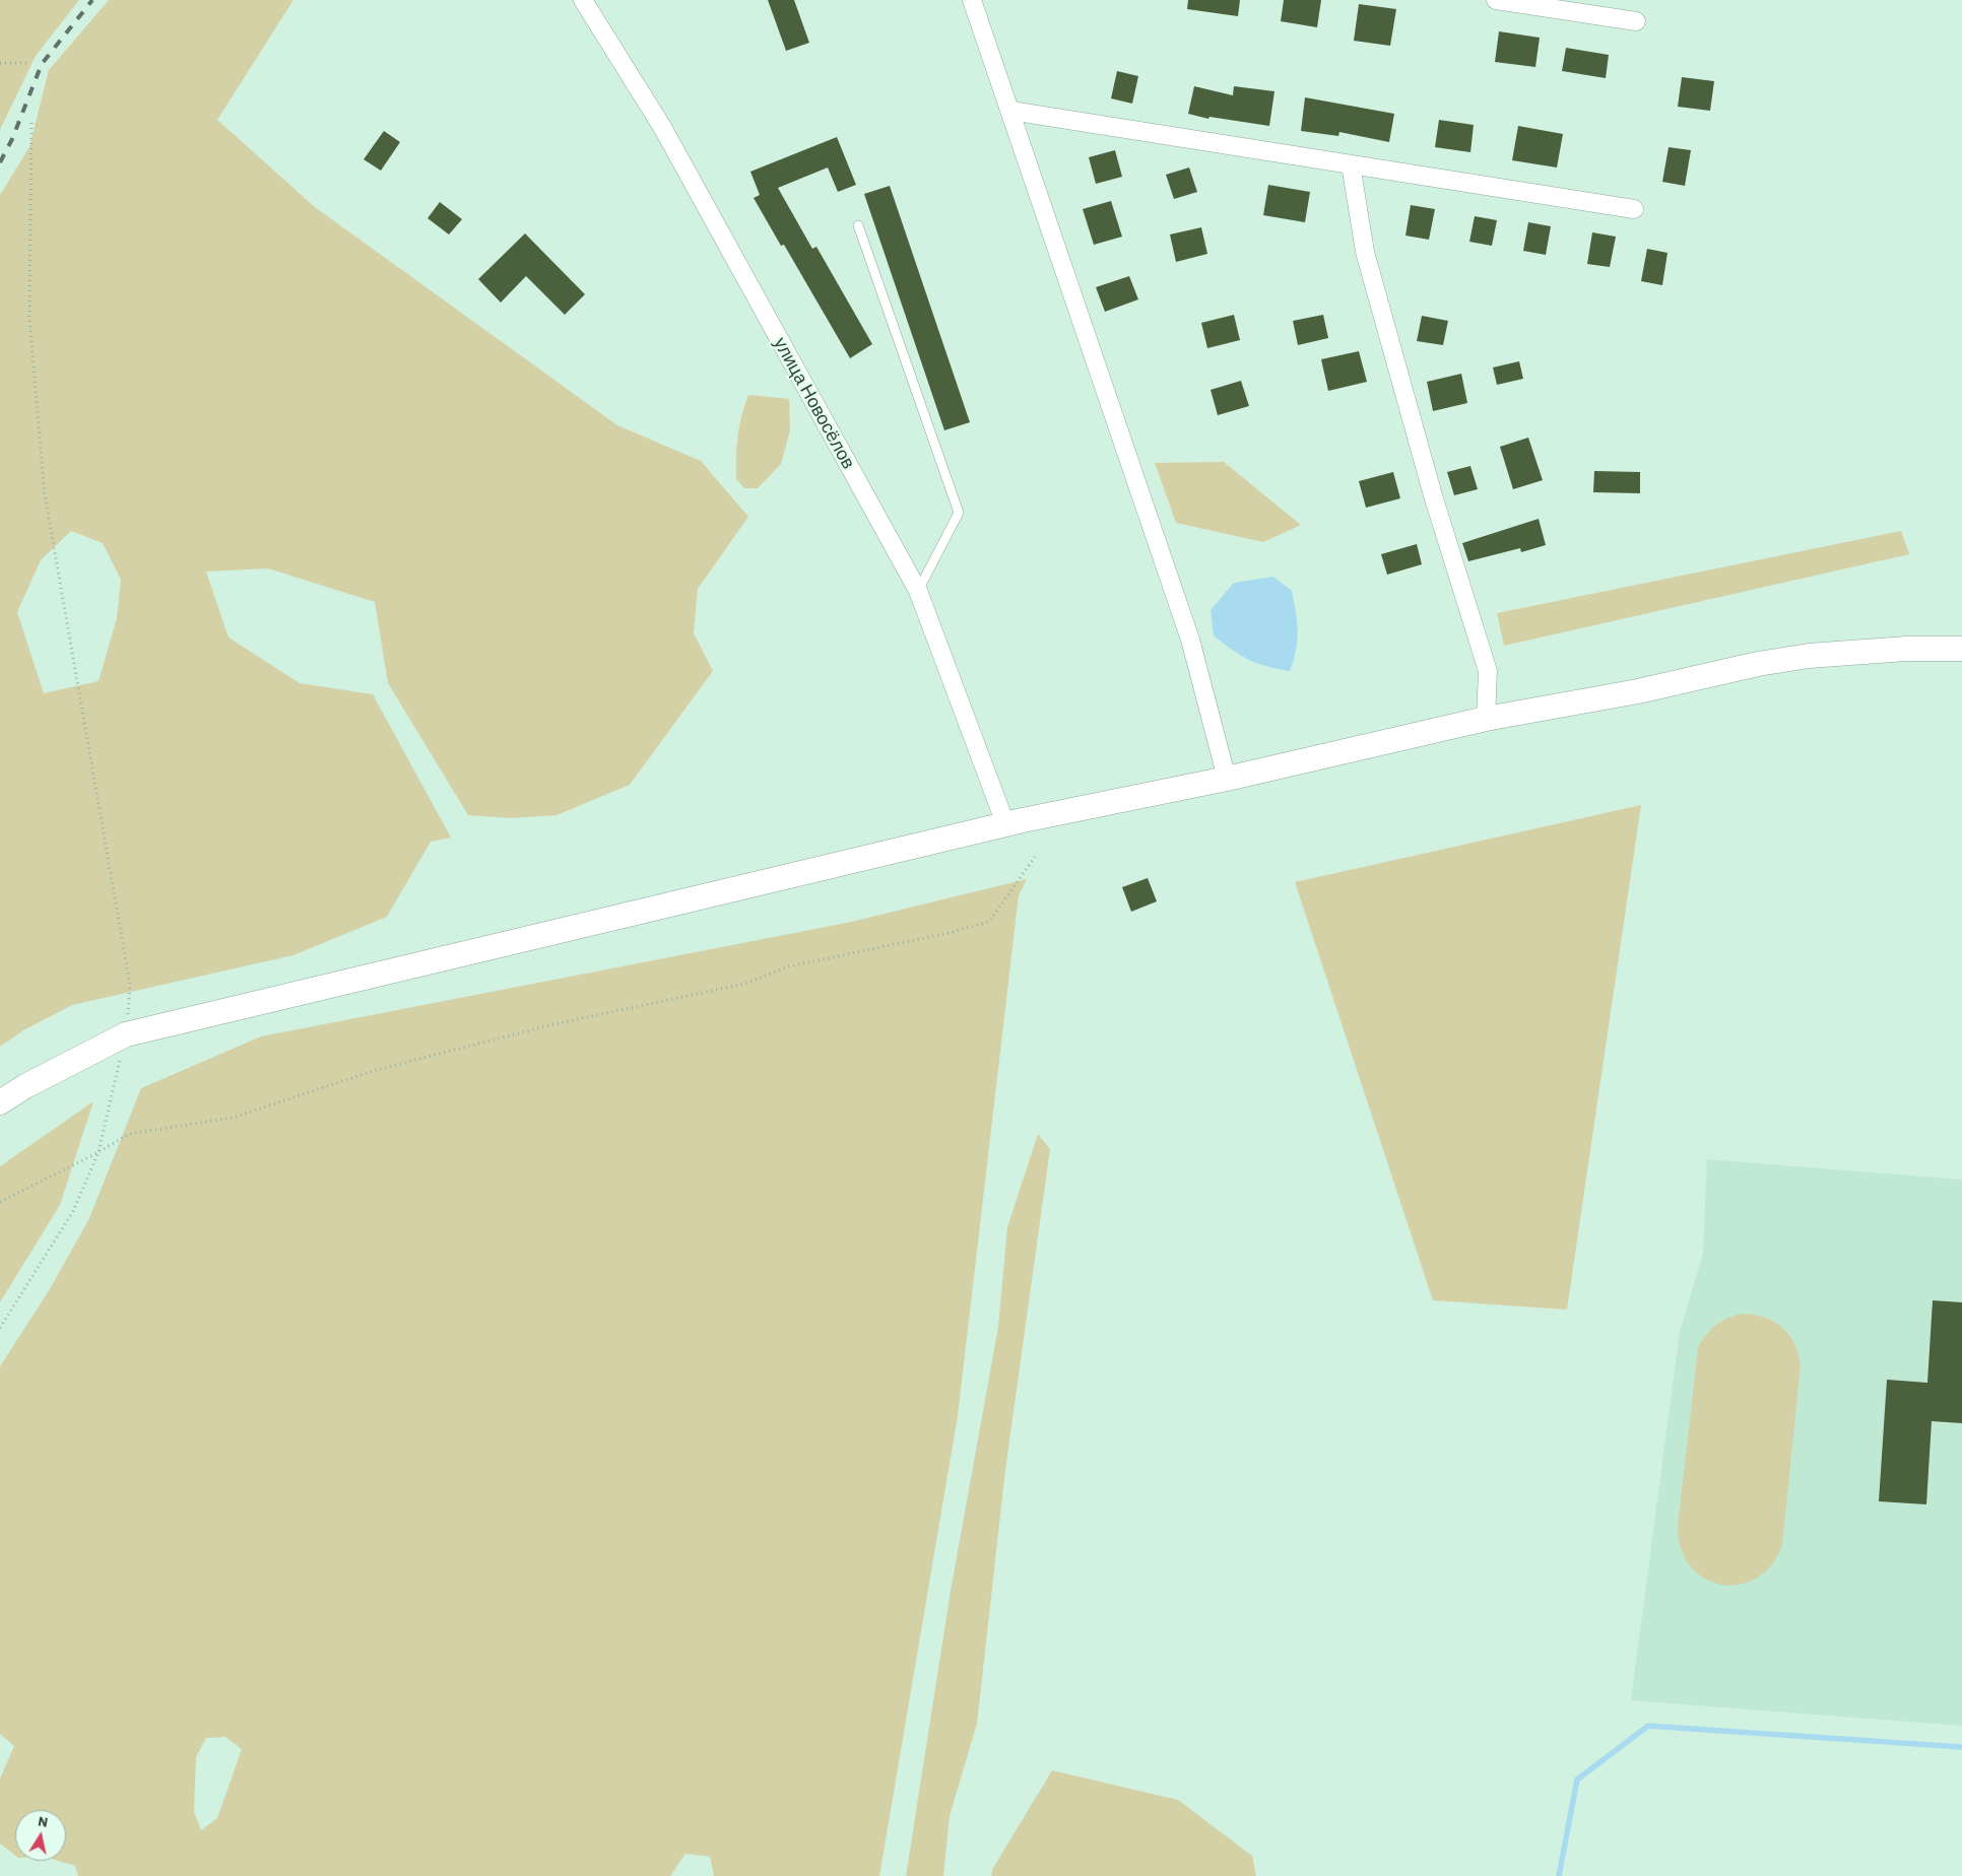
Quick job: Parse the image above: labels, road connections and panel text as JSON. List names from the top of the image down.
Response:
{
  "streets": {
    "street": ["улица Новосёлов"]
  },
  "north": "top"
}
